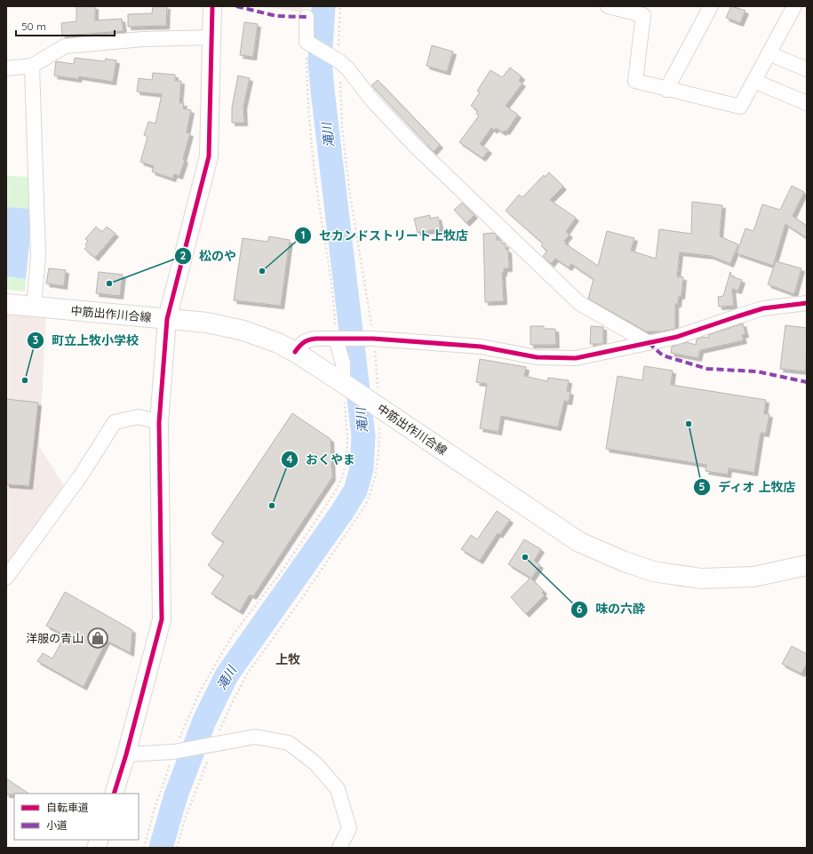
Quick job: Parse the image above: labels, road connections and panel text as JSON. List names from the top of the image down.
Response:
{
  "streets": {
    "main road": ["中筋出作川合線"]
  },
  "districts": ["上牧"],
  "water": ["滝川"],
  "places": {
    "other": [
      "セカンドストリート上牧店",
      "松のや",
      "町立上牧小学校",
      "ディオ 上牧店",
      "おくやま",
      "味の六酔"
    ],
    "shop": ["洋服の青山"]
  },
  "legend": ["自転車道", "小道"],
  "scale_bar": "50 m"
}
